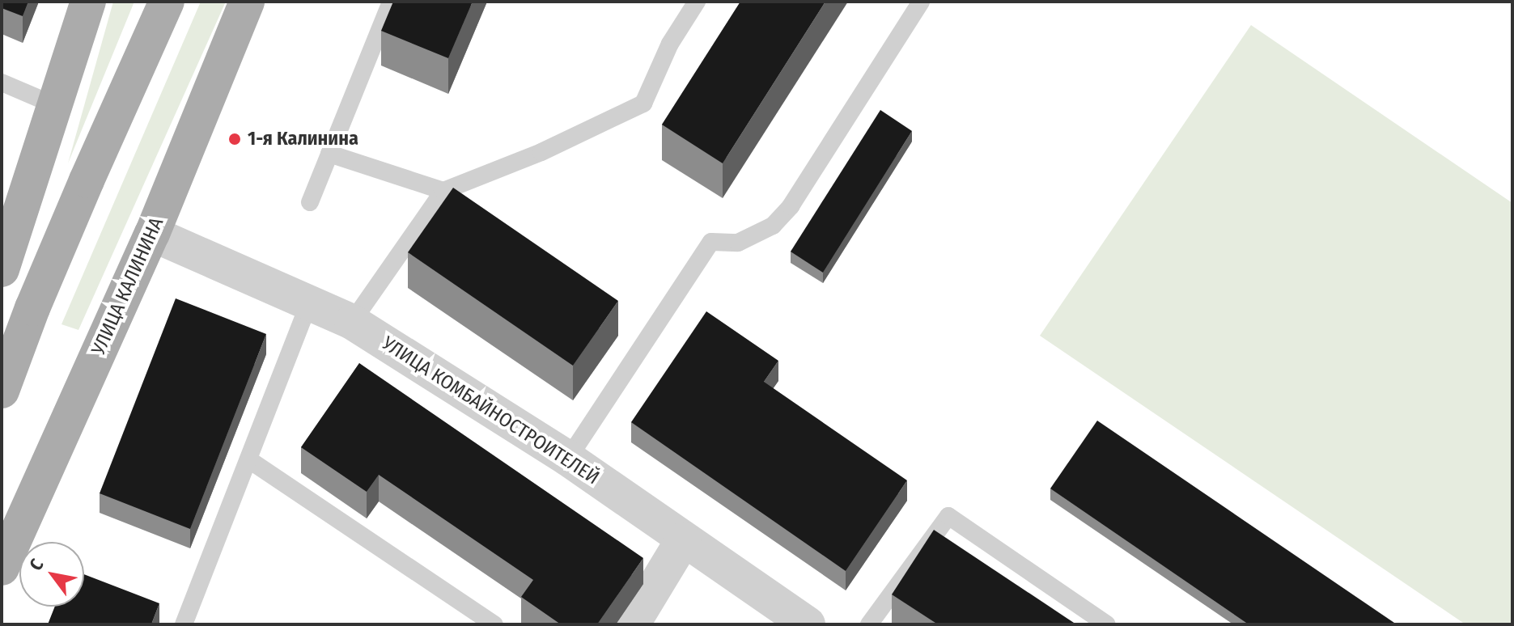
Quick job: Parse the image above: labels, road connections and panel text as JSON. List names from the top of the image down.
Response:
{
  "streets": {
    "main road": ["УЛИЦА КАЛИНИНА"],
    "street": ["УЛИЦА КОМБАЙНОСТРОИТЕЛЕЙ"]
  },
  "crossings": [
    ["УЛИЦА КАЛИНИНА", "УЛИЦА КОМБАЙНОСТРОИТЕЛЕЙ"]
  ],
  "places": ["1-я Калинина"],
  "north": "top left"
}
